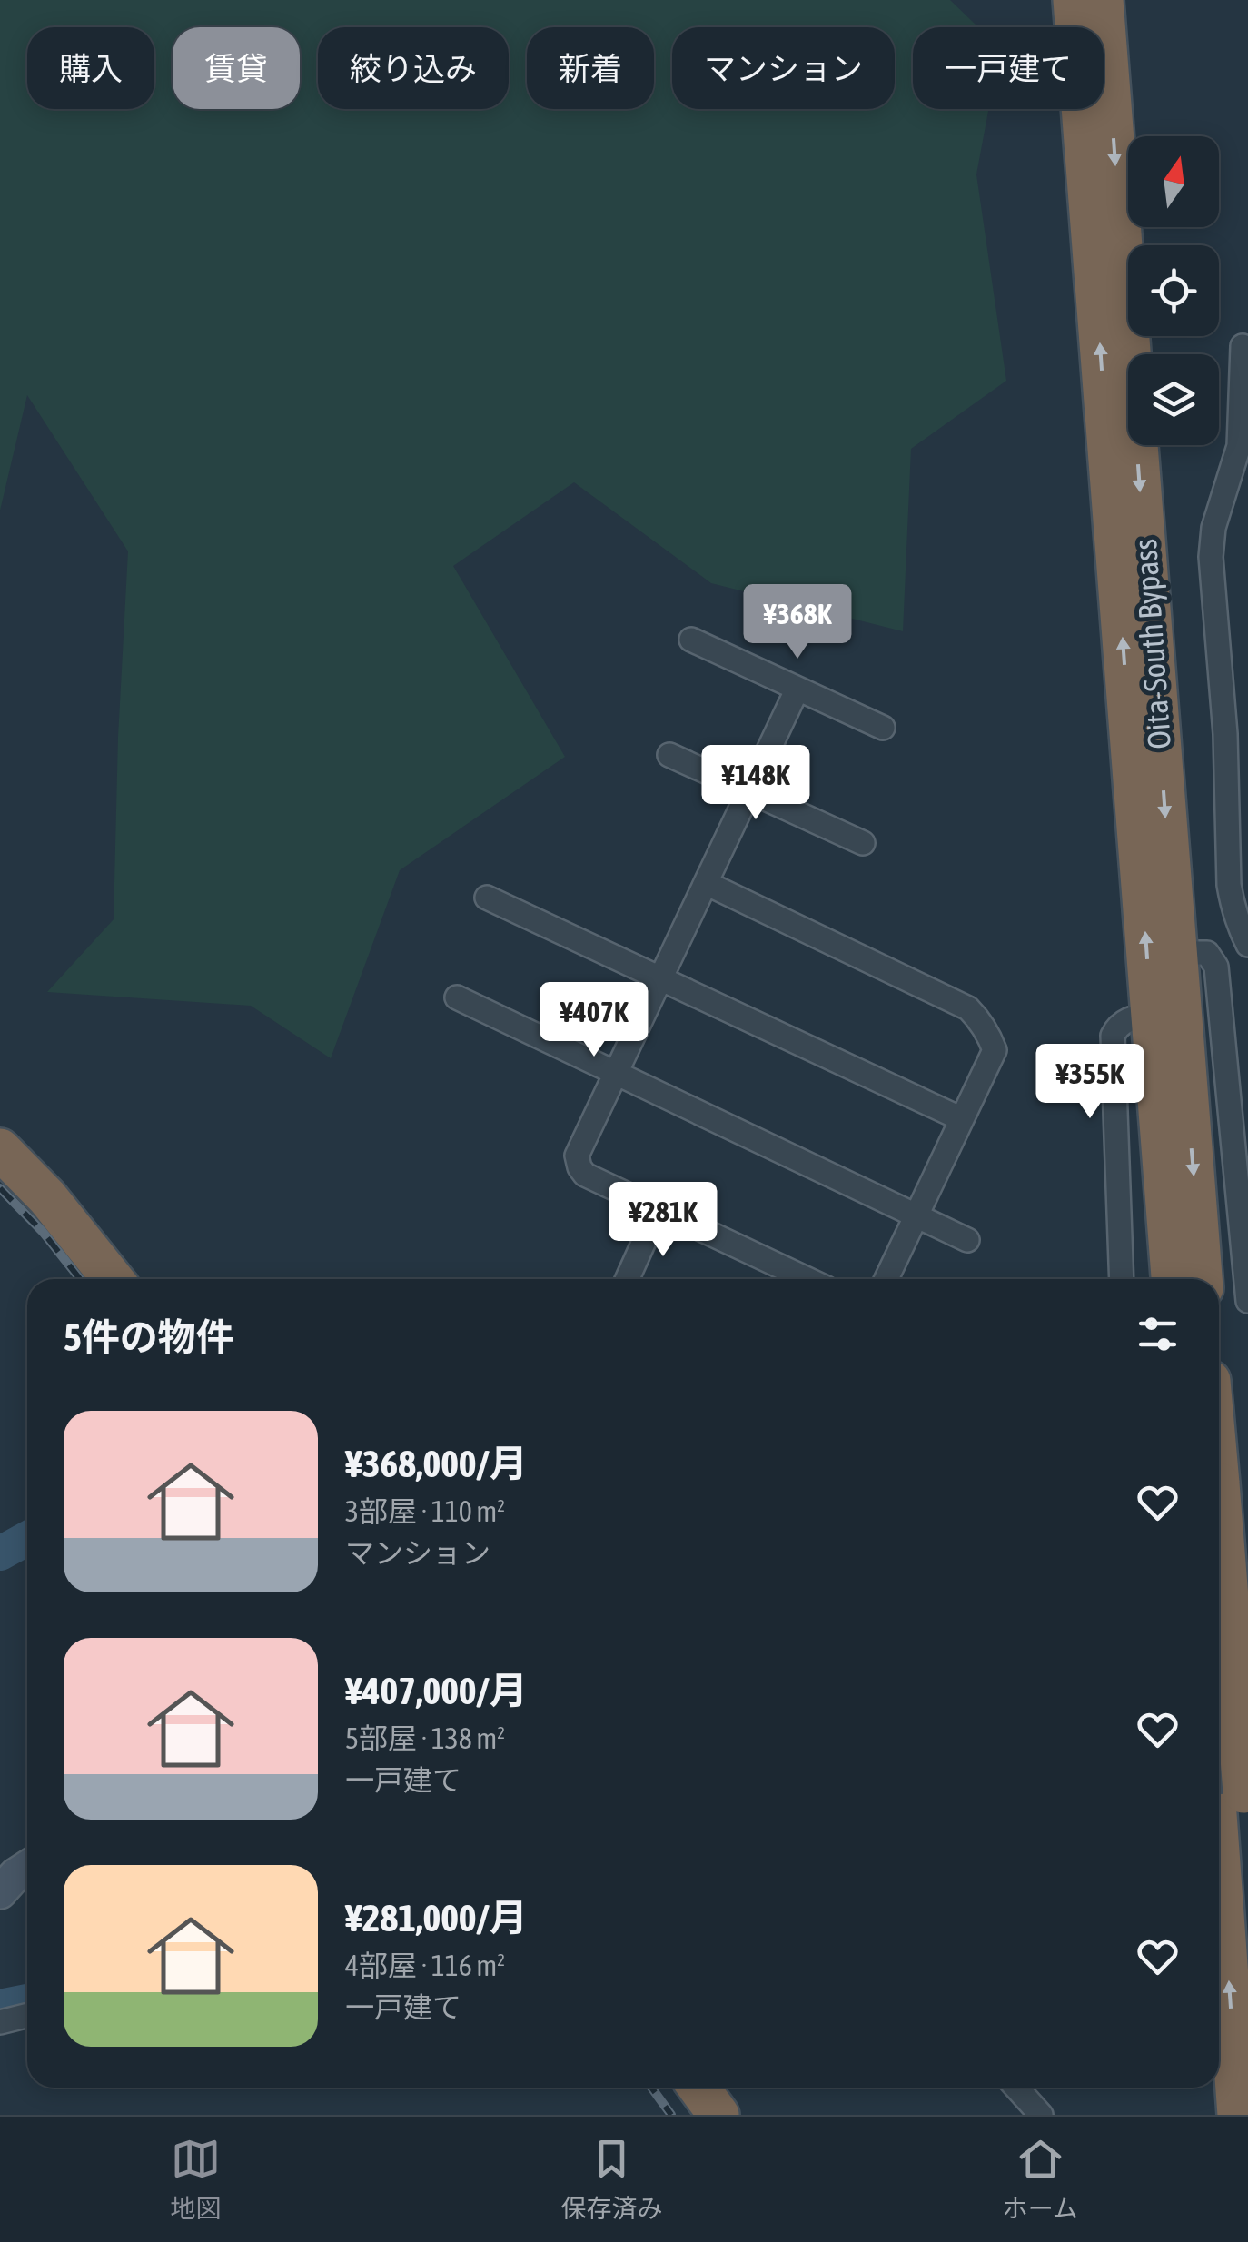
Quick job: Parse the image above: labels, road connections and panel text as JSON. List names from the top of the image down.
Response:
{
  "streets": {
    "highway": ["Oita-South Bypass"]
  },
  "north": "top",
  "page": {
    "chip": [
      "購入",
      "賃貸",
      "絞り込み",
      "新着",
      "マンション",
      "一戸建て"
    ],
    "price": [
      "¥368K",
      "¥148K",
      "¥407K",
      "¥355K",
      "¥281K"
    ],
    "heading": "5件の物件",
    "list": [
      {
        "name": "¥368,000/月",
        "note": "3部屋 · 110 m² · マンション"
      },
      {
        "name": "¥407,000/月",
        "note": "5部屋 · 138 m² · 一戸建て"
      },
      {
        "name": "¥281,000/月",
        "note": "4部屋 · 116 m² · 一戸建て"
      }
    ],
    "tabs": ["地図", "保存済み", "ホーム"]
  }
}
